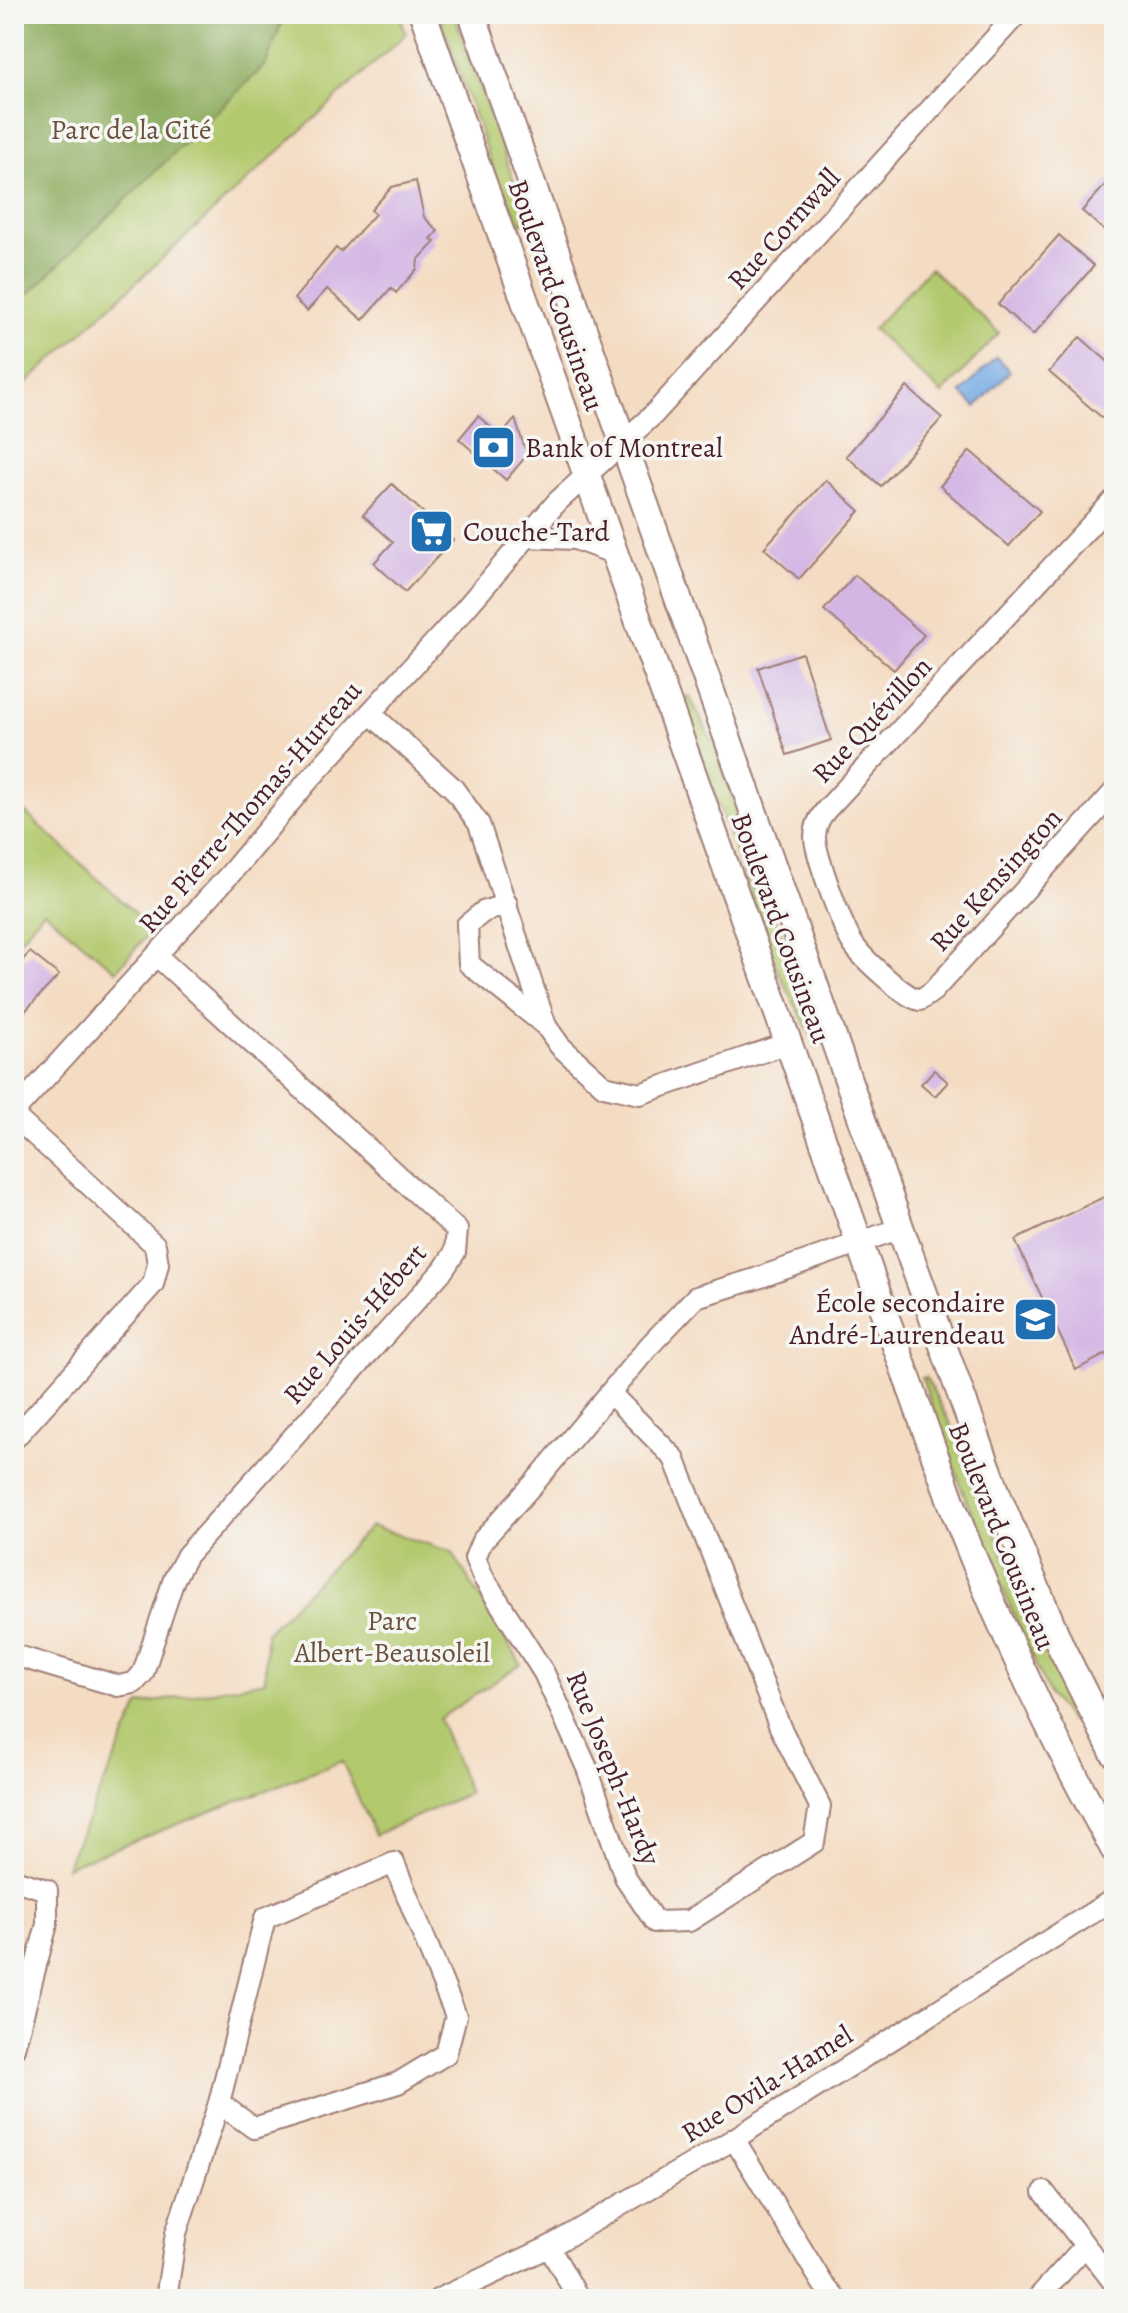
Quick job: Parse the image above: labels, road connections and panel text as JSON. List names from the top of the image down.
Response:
{
  "streets": {
    "main road": ["Boulevard Cousineau"],
    "street": [
      "Rue Cornwall",
      "Rue Quévillon",
      "Rue Pierre-Thomas-Hurteau",
      "Rue Kensington",
      "Rue Louis-Hébert",
      "Rue Joseph-Hardy",
      "Rue Ovila-Hamel"
    ]
  },
  "crossings": [
    ["Rue Cornwall", "Boulevard Cousineau"],
    ["Rue Cornwall", "Rue Pierre-Thomas-Hurteau"],
    ["Boulevard Cousineau", "Rue Pierre-Thomas-Hurteau"],
    ["Boulevard Cousineau", "Rue Joseph-Hardy"],
    ["Rue Quévillon", "Rue Kensington"],
    ["Rue Pierre-Thomas-Hurteau", "Rue Louis-Hébert"]
  ],
  "parks": ["Parc de la Cité", "Parc Albert-Beausoleil"],
  "places": {
    "bank": ["Bank of Montreal"],
    "supermarket": ["Couche-Tard"],
    "school or university": ["École secondaire André-Laurendeau"]
  }
}
